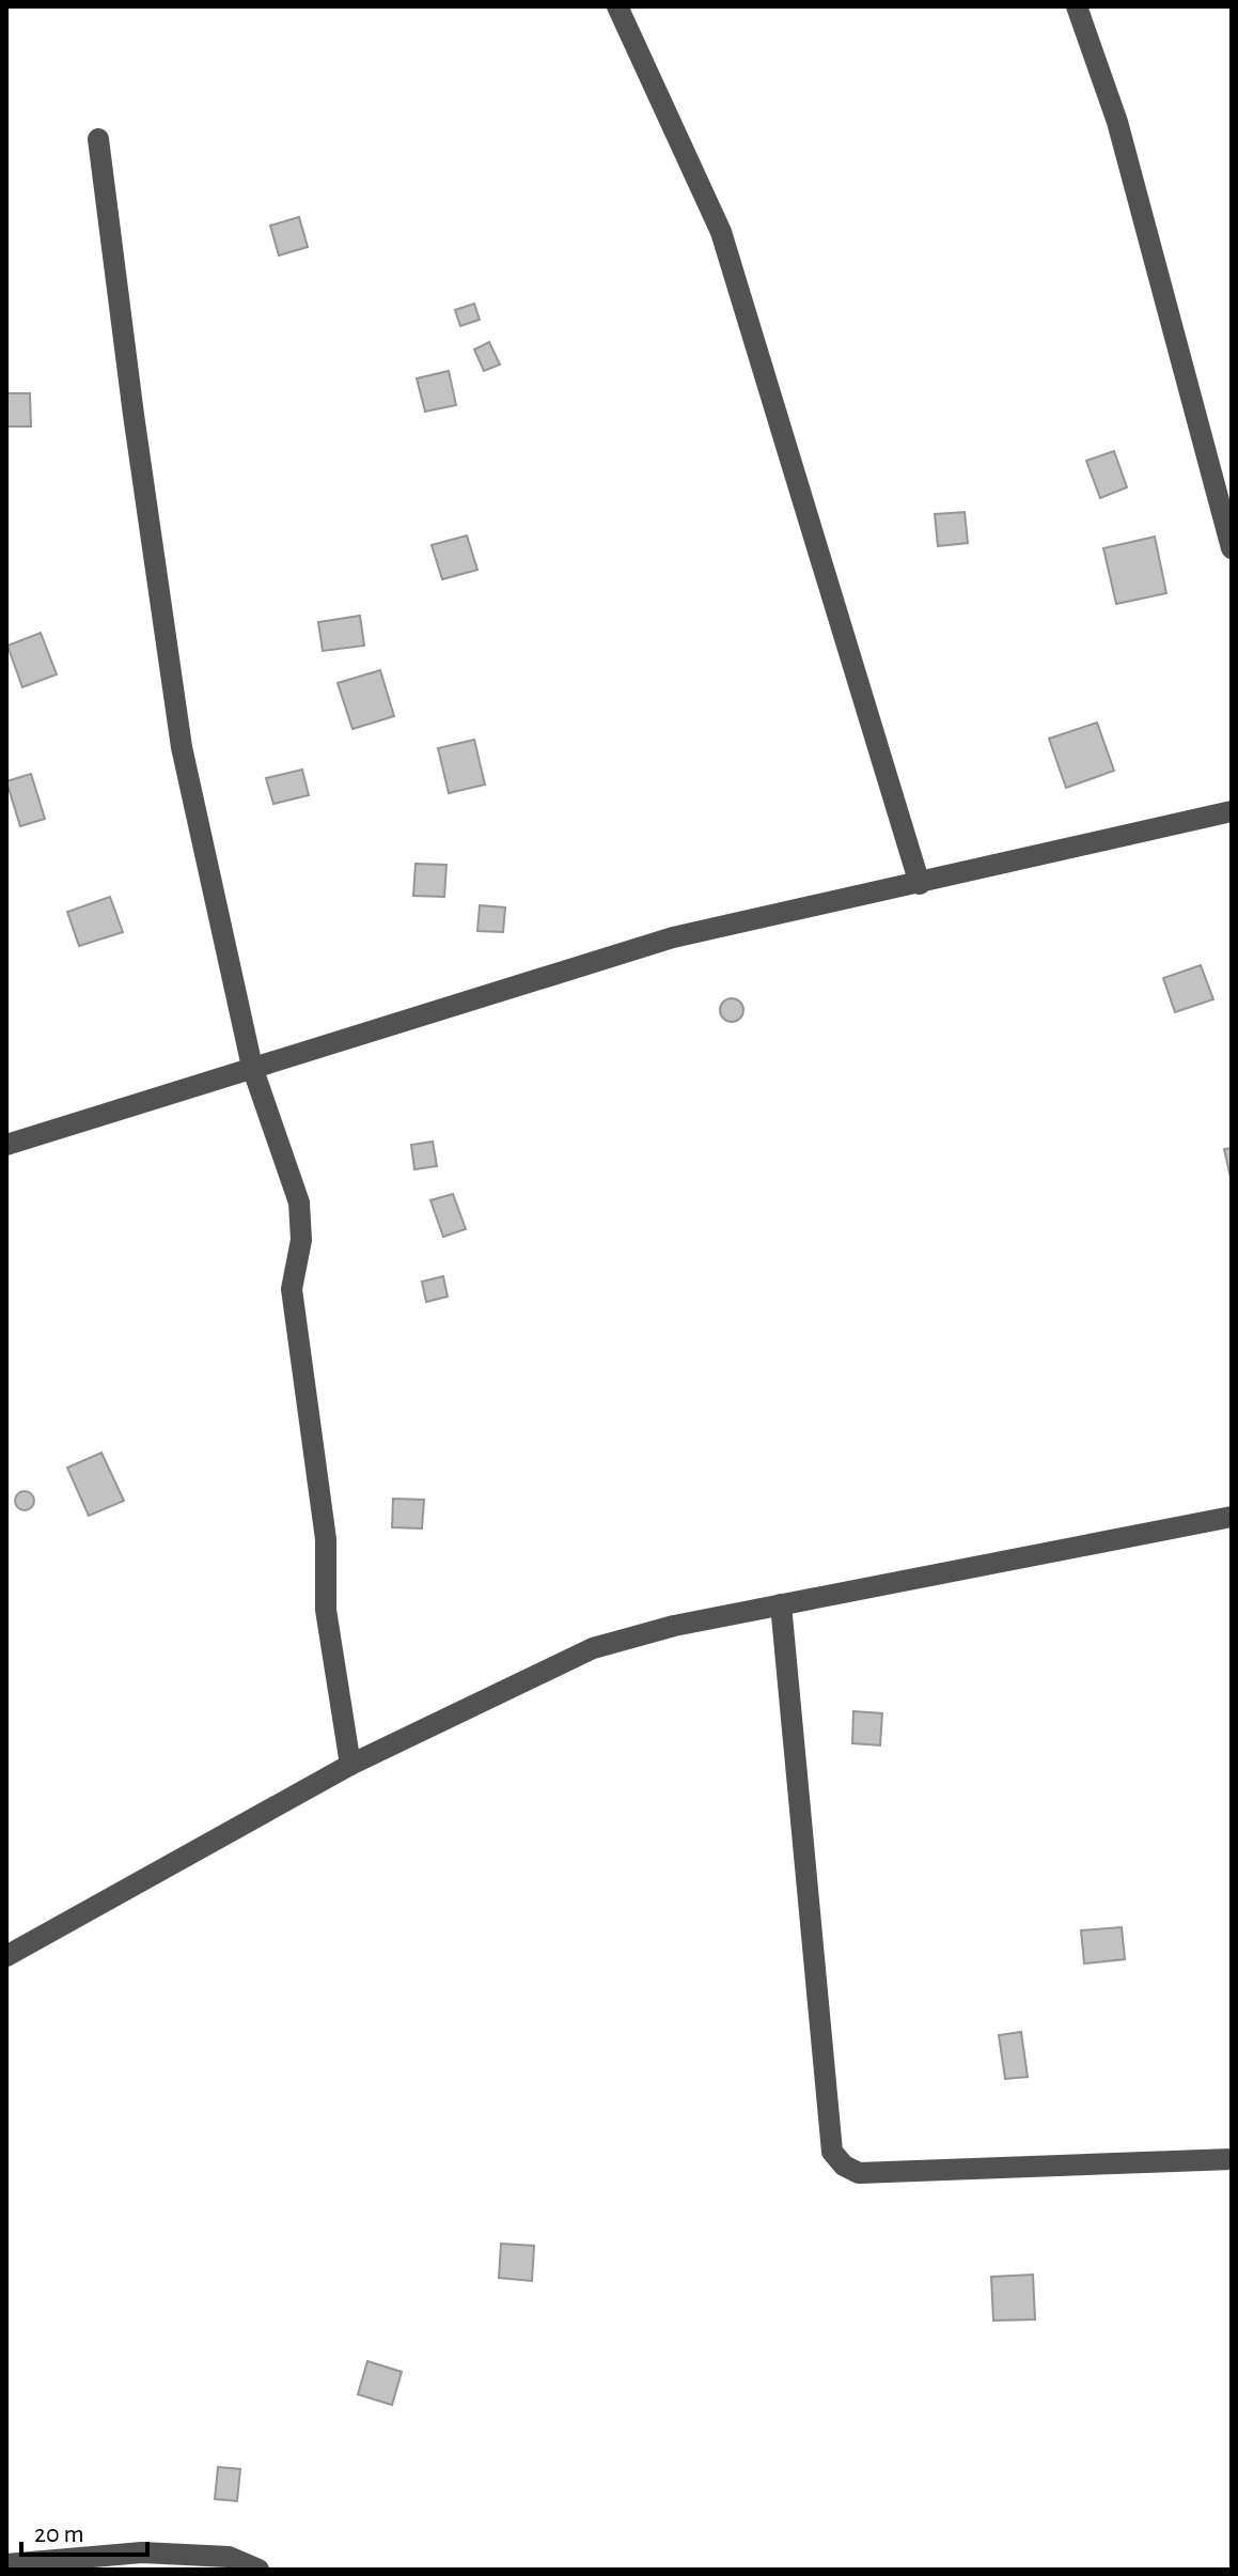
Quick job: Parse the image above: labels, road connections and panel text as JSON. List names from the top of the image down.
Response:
{
  "scale_bar": "20 m"
}
